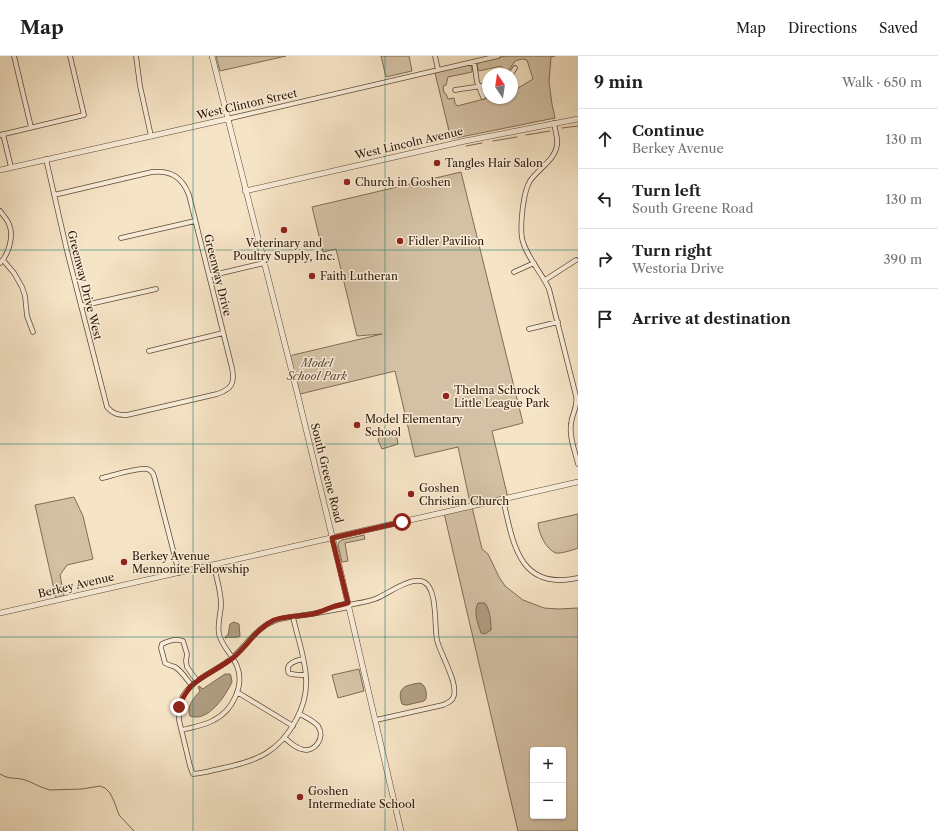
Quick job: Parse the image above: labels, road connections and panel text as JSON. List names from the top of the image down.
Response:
{
  "streets": {
    "street": [
      "West Clinton Street",
      "West Lincoln Avenue",
      "Greenway Drive",
      "Greenway Drive West",
      "South Greene Road",
      "Berkey Avenue"
    ]
  },
  "crossings": [
    ["West Clinton Street", "Greenway Drive West"],
    ["West Clinton Street", "South Greene Road"],
    ["West Lincoln Avenue", "South Greene Road"],
    ["Greenway Drive", "Greenway Drive West"],
    ["South Greene Road", "Berkey Avenue"]
  ],
  "parks": ["Model School Park"],
  "places": [
    "Tangles Hair Salon",
    "Church in Goshen",
    "Veterinary and Poultry Supply, Inc.",
    "Fidler Pavilion",
    "Faith Lutheran",
    "Thelma Schrock Little League Park",
    "Model Elementary School",
    "Goshen Christian Church",
    "Berkey Avenue Mennonite Fellowship",
    "Goshen Intermediate School"
  ],
  "north": "top",
  "page": {
    "header": "Map",
    "nav": ["Map", "Directions", "Saved"],
    "heading": ["9 min", "Walk · 650 m"],
    "list": [
      ["Continue", "Berkey Avenue", "130 m"],
      ["Turn left", "South Greene Road", "130 m"],
      ["Turn right", "Westoria Drive", "390 m"],
      "Arrive at destination"
    ],
    "map_buttons": ["+", "−"]
  }
}
